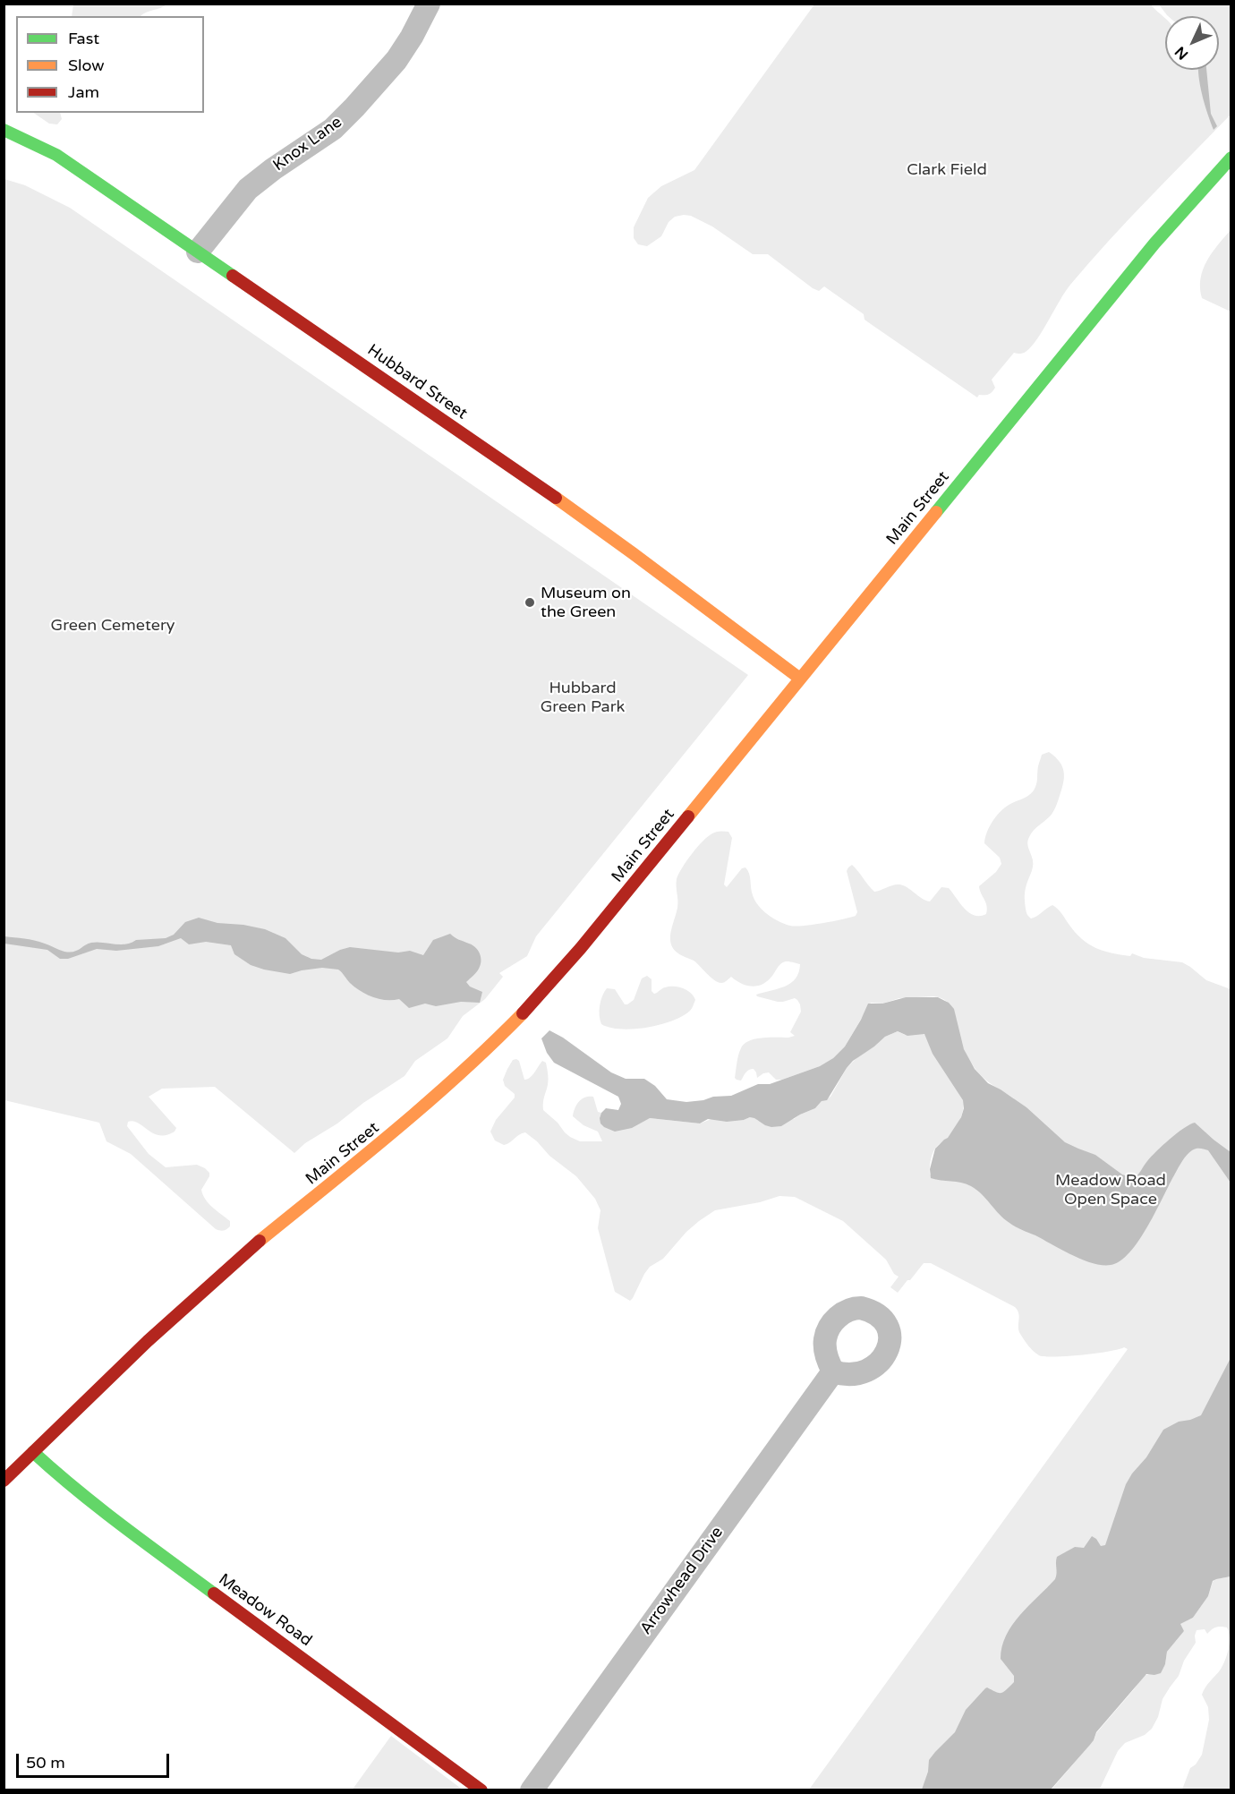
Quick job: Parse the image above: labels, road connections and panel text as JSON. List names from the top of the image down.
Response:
{
  "streets": {
    "main road": ["Hubbard Street", "Main Street", "Meadow Road"],
    "street": ["Knox Lane", "Arrowhead Drive"]
  },
  "crossings": [
    ["Knox Lane", "Hubbard Street"],
    ["Hubbard Street", "Main Street"],
    ["Main Street", "Meadow Road"]
  ],
  "parks": [
    "Clark Field",
    "Green Cemetery",
    "Hubbard Green Park",
    "Meadow Road Open Space"
  ],
  "places": ["Museum on the Green"],
  "legend": ["Fast", "Slow", "Jam"],
  "scale_bar": "50 m",
  "north": "bottom left"
}
